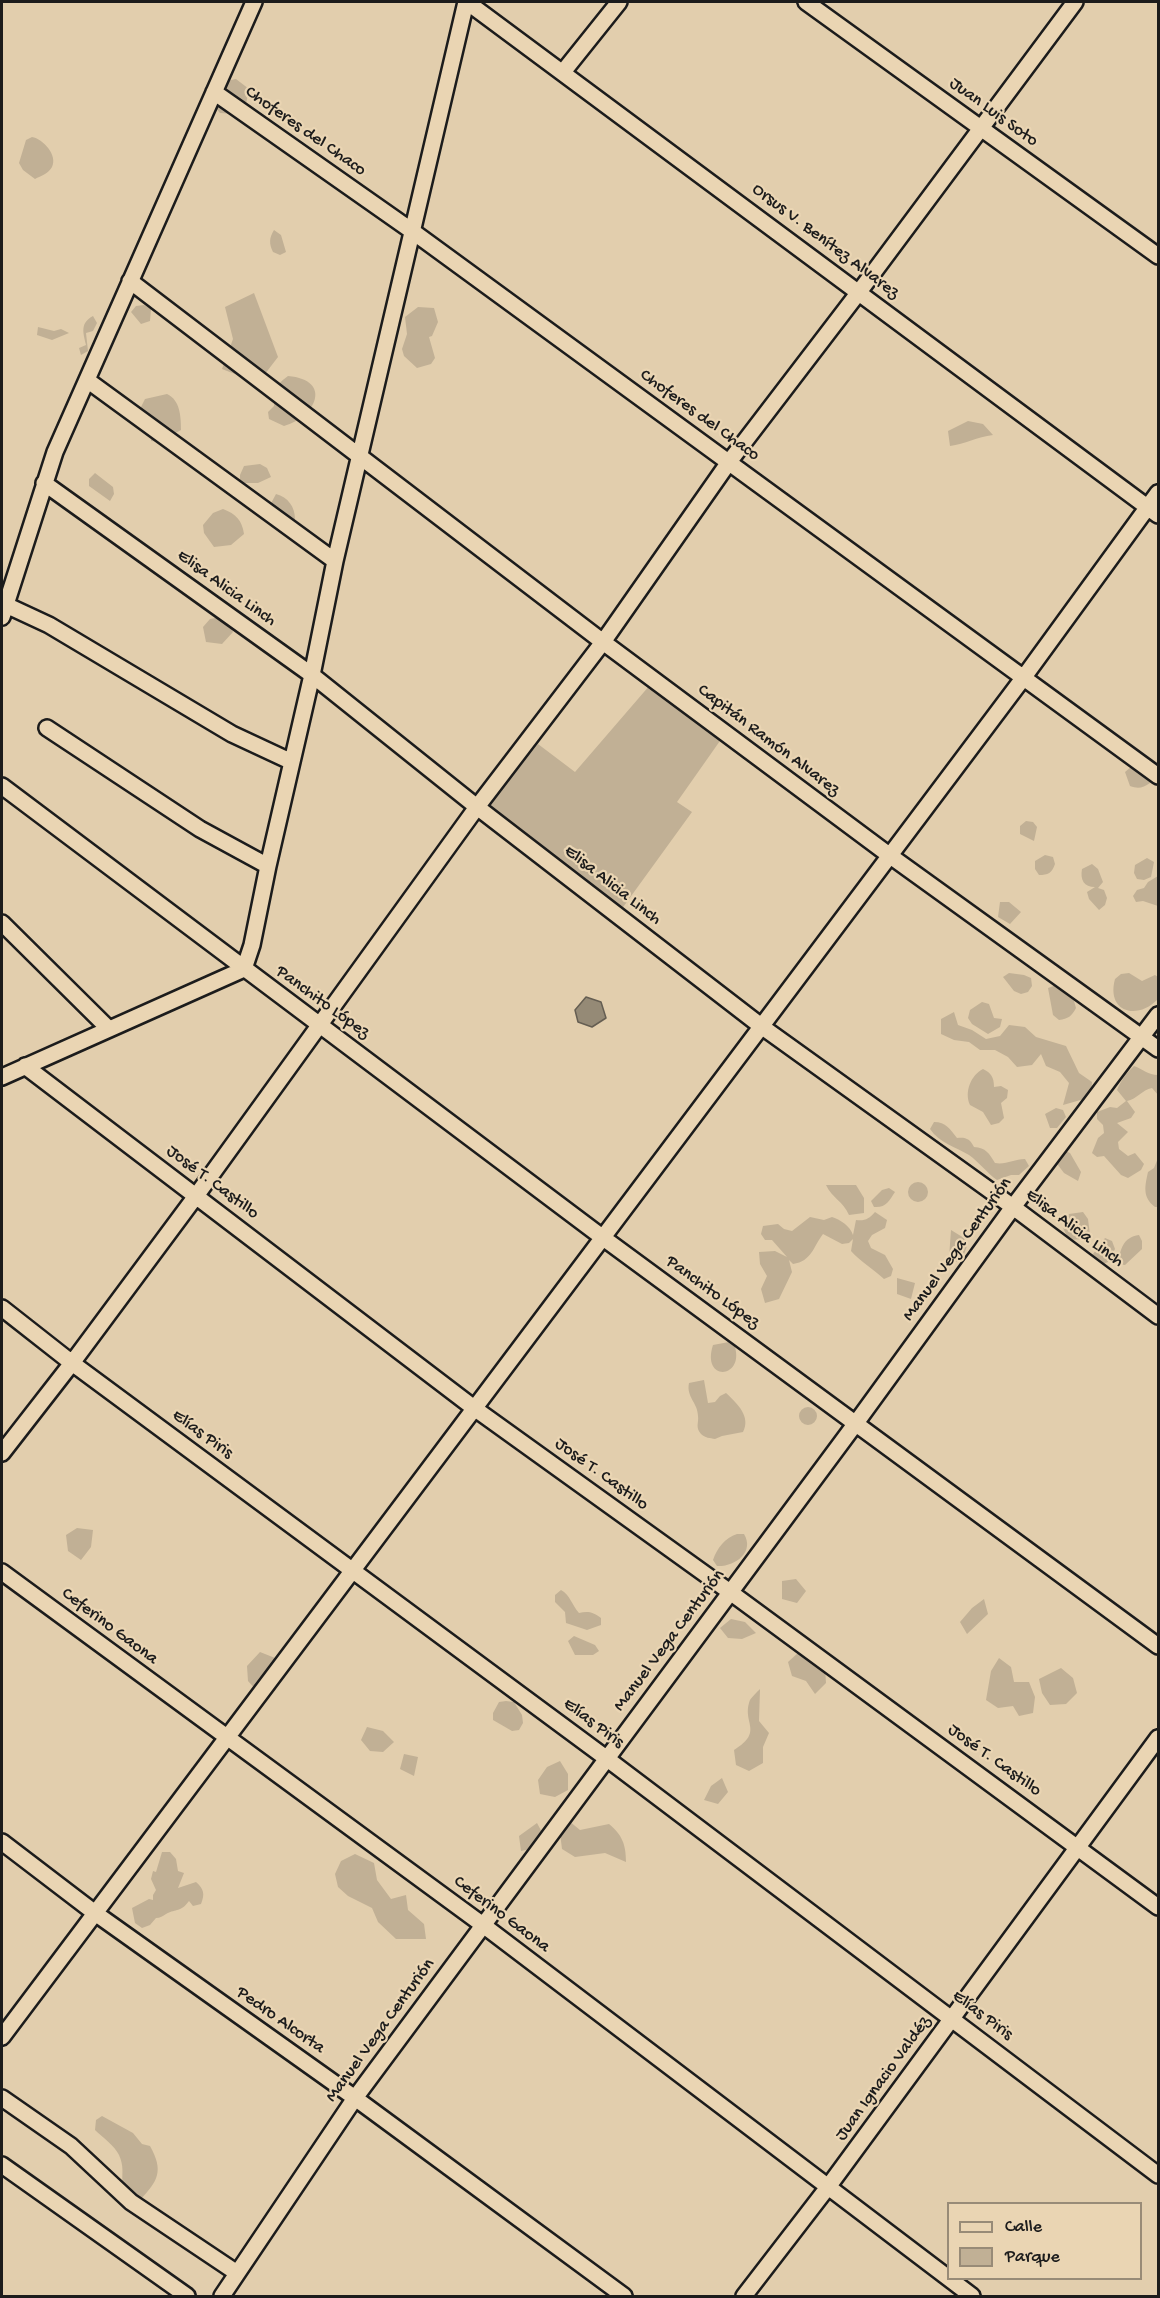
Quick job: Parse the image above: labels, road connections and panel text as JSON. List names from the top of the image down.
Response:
{
  "streets": {
    "street": [
      "Juan Luis Soto",
      "Choferes del Chaco",
      "Orsus V. Benítez Alvarez",
      "Elisa Alicia Linch",
      "Capitán Ramón Alvarez",
      "Panchito López",
      "José T. Castillo",
      "Manuel Vega Centurión",
      "Elías Piris",
      "Ceferino Gaona",
      "Pedro Alcorta",
      "Juan Ignacio Valdéz"
    ]
  },
  "crossings": [
    ["Elisa Alicia Linch", "Manuel Vega Centurión"],
    ["Capitán Ramón Alvarez", "Manuel Vega Centurión"],
    ["Panchito López", "Manuel Vega Centurión"],
    ["José T. Castillo", "Manuel Vega Centurión"],
    ["José T. Castillo", "Juan Ignacio Valdéz"],
    ["Manuel Vega Centurión", "Elías Piris"],
    ["Manuel Vega Centurión", "Ceferino Gaona"],
    ["Manuel Vega Centurión", "Pedro Alcorta"],
    ["Elías Piris", "Juan Ignacio Valdéz"],
    ["Ceferino Gaona", "Juan Ignacio Valdéz"]
  ],
  "legend": ["Calle", "Parque"]
}
